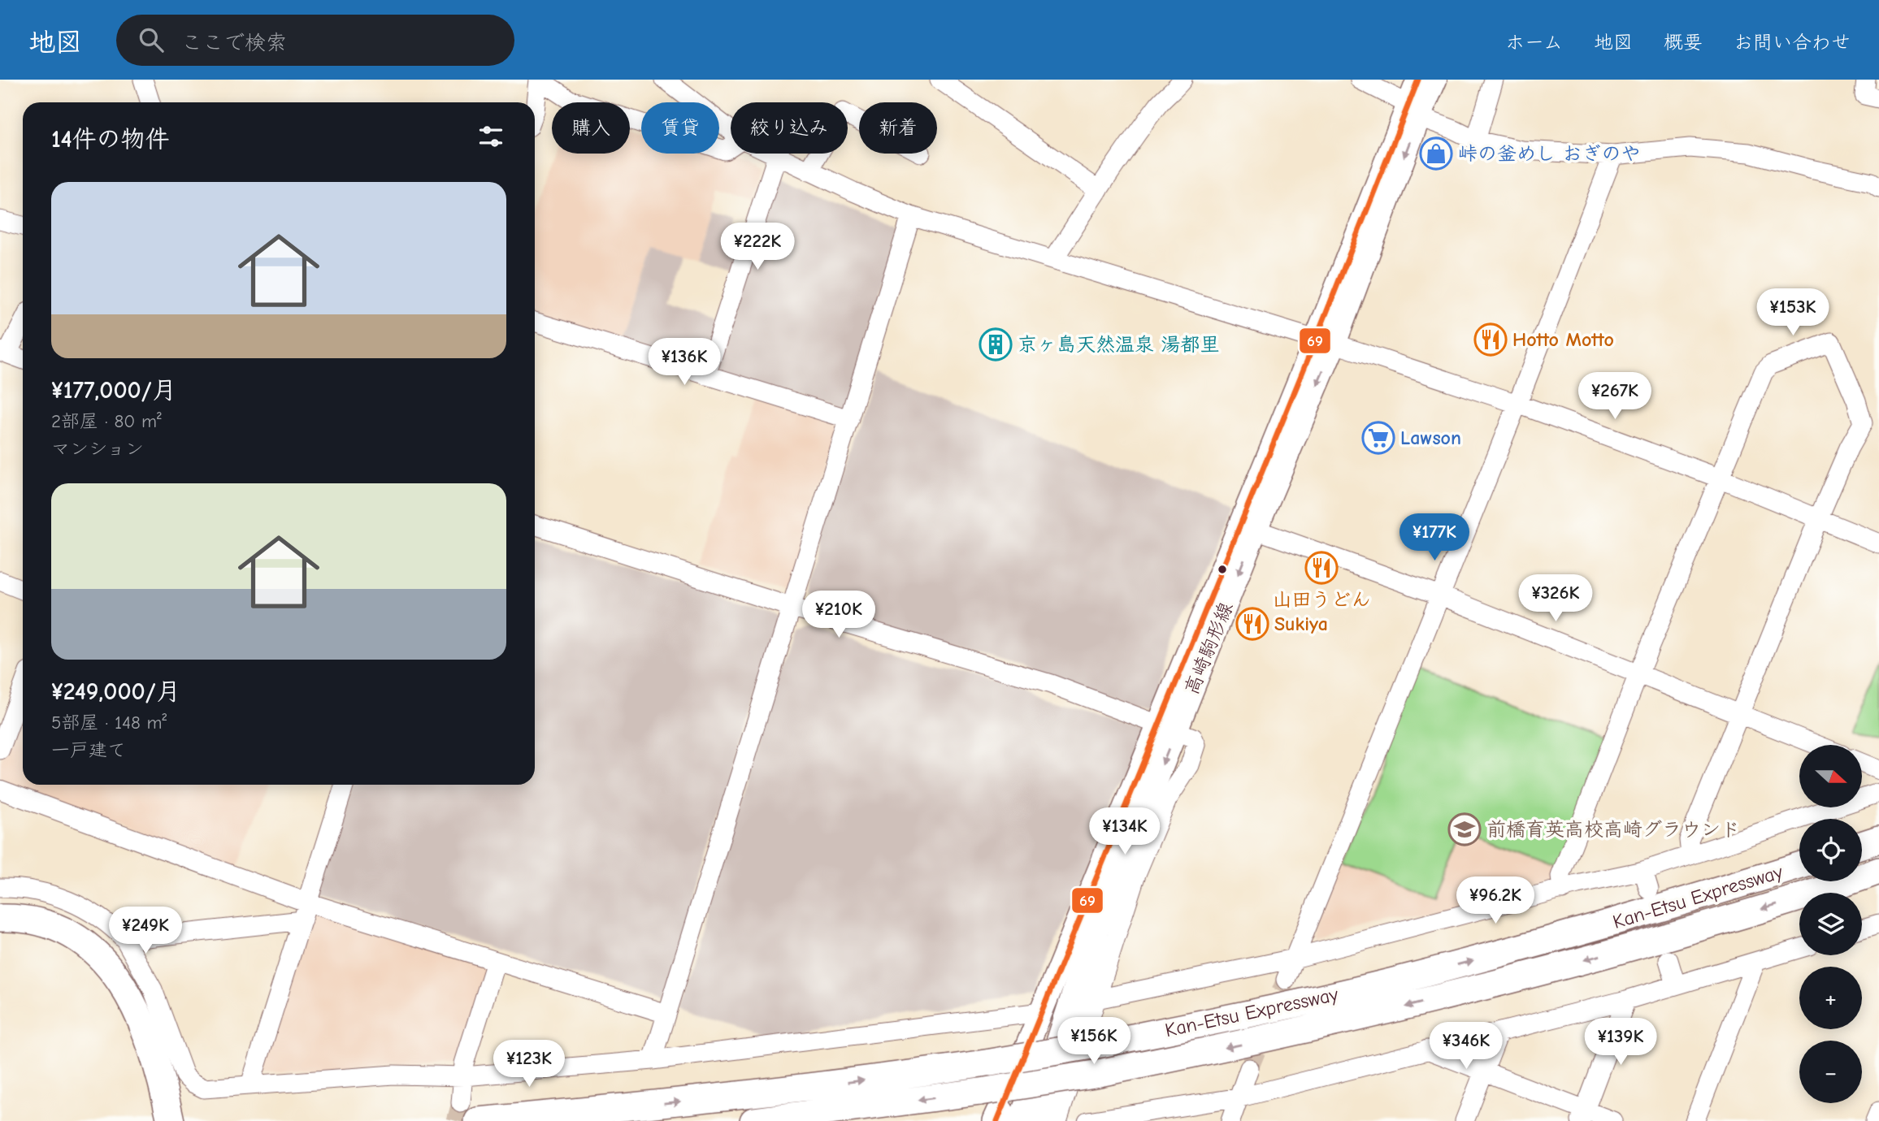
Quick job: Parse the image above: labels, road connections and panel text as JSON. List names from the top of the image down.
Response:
{
  "streets": {
    "highway": ["Kan-Etsu Expressway"],
    "main road": ["高崎駒形線"]
  },
  "places": {
    "shop": ["峠の釜めし おぎのや"],
    "restaurant": ["Hotto Motto", "山田うどん", "Sukiya"],
    "building": ["京ヶ島天然温泉 湯都里"],
    "supermarket": ["Lawson"],
    "school or university": ["前橋育英高校高崎グラウンド"]
  },
  "lines": ["transit line 69"],
  "north": "right",
  "page": {
    "header": "地図",
    "search": "ここで検索",
    "nav": [
      "ホーム",
      "地図",
      "概要",
      "お問い合わせ"
    ],
    "chip": [
      "購入",
      "賃貸",
      "絞り込み",
      "新着"
    ],
    "heading": "14件の物件",
    "list": [
      {
        "name": "¥177,000/月",
        "note": "2部屋 · 80 m² · マンション"
      },
      {
        "name": "¥249,000/月",
        "note": "5部屋 · 148 m² · 一戸建て"
      }
    ],
    "price": [
      "¥222K",
      "¥153K",
      "¥136K",
      "¥267K",
      "¥177K",
      "¥326K",
      "¥210K",
      "¥134K",
      "¥96.2K",
      "¥249K",
      "¥156K",
      "¥139K",
      "¥346K",
      "¥123K"
    ],
    "map_buttons": ["+", "−"]
  }
}
